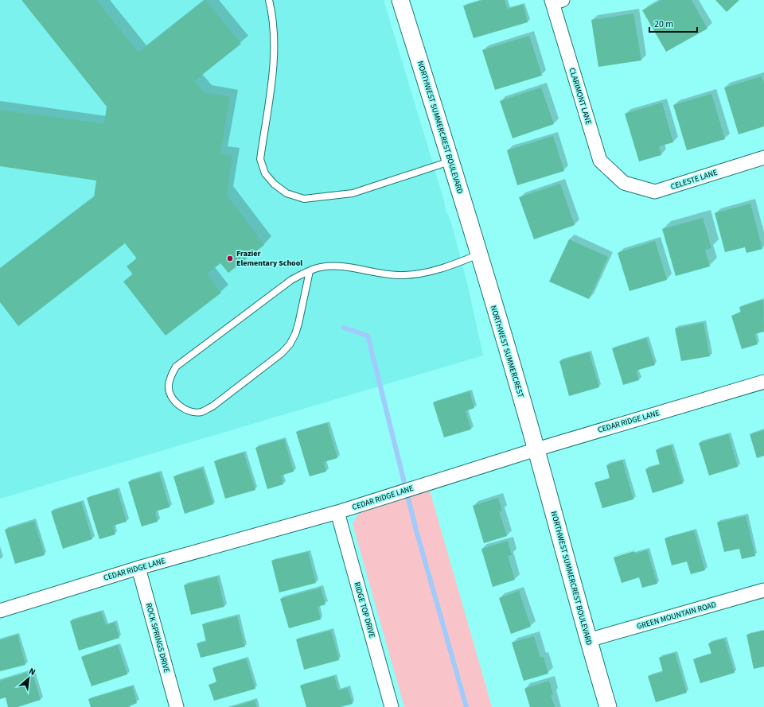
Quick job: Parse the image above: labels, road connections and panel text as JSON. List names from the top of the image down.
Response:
{
  "streets": {
    "street": [
      "CLARIMONT LANE",
      "NORTHWEST SUMMERCREST BOULEVARD",
      "CELESTE LANE",
      "NORTHWEST SUMMERCREST",
      "CEDAR RIDGE LANE",
      "RIDGE TOP DRIVE",
      "GREEN MOUNTAIN ROAD",
      "ROCK SPRINGS DRIVE"
    ]
  },
  "crossings": [
    ["CLARIMONT LANE", "CELESTE LANE"],
    ["NORTHWEST SUMMERCREST BOULEVARD", "NORTHWEST SUMMERCREST"],
    ["NORTHWEST SUMMERCREST BOULEVARD", "CEDAR RIDGE LANE"],
    ["NORTHWEST SUMMERCREST BOULEVARD", "GREEN MOUNTAIN ROAD"],
    ["NORTHWEST SUMMERCREST", "CEDAR RIDGE LANE"],
    ["CEDAR RIDGE LANE", "RIDGE TOP DRIVE"],
    ["CEDAR RIDGE LANE", "ROCK SPRINGS DRIVE"]
  ],
  "places": ["Frazier Elementary School"],
  "scale_bar": "20 m",
  "north": "top right"
}
